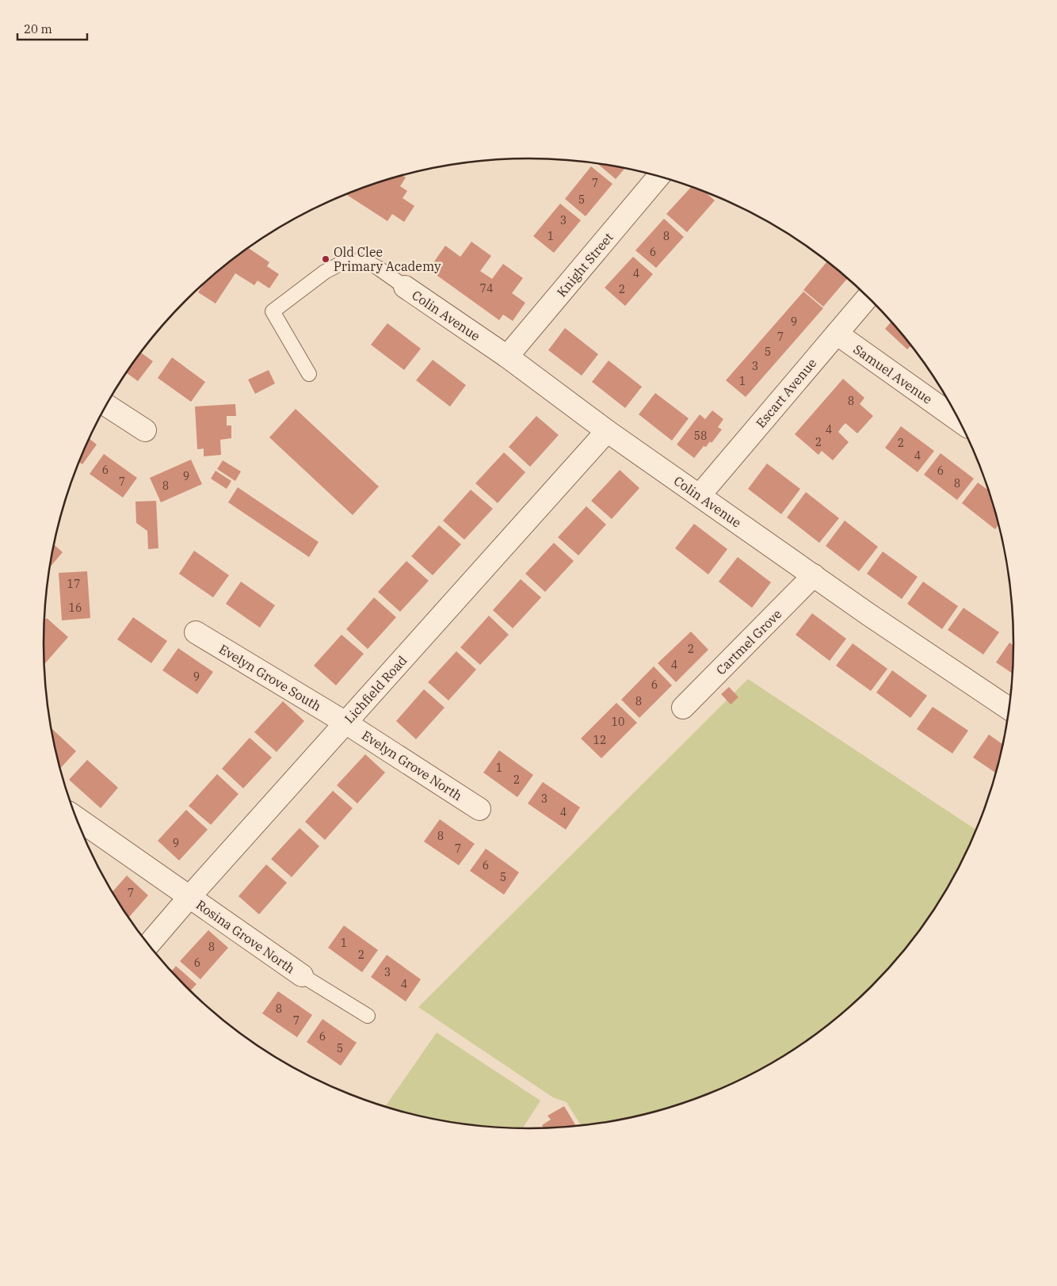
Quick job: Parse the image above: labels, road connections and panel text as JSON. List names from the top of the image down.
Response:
{
  "streets": {
    "street": [
      "Knight Street",
      "Colin Avenue",
      "Samuel Avenue",
      "Escart Avenue",
      "Cartmel Grove",
      "Evelyn Grove South",
      "Lichfield Road",
      "Evelyn Grove North",
      "Rosina Grove North"
    ]
  },
  "crossings": [
    ["Knight Street", "Colin Avenue"],
    ["Colin Avenue", "Escart Avenue"],
    ["Colin Avenue", "Cartmel Grove"],
    ["Colin Avenue", "Lichfield Road"],
    ["Samuel Avenue", "Escart Avenue"],
    ["Evelyn Grove South", "Lichfield Road"],
    ["Evelyn Grove South", "Evelyn Grove North"],
    ["Lichfield Road", "Evelyn Grove North"],
    ["Lichfield Road", "Rosina Grove North"]
  ],
  "places": ["Old Clee Primary Academy"],
  "house_numbers": [
    "7",
    "5",
    "3",
    "1",
    "8",
    "6",
    "4",
    "74",
    "2",
    "9",
    "7",
    "5",
    "3",
    "1",
    "8",
    "4",
    "58",
    "2",
    "2",
    "4",
    "6",
    "6",
    "9",
    "7",
    "8",
    "8",
    "17",
    "16",
    "2",
    "4",
    "9",
    "6",
    "8",
    "10",
    "12",
    "1",
    "2",
    "3",
    "4",
    "8",
    "9",
    "7",
    "6",
    "5",
    "7",
    "1",
    "8",
    "2",
    "6",
    "3",
    "4",
    "8",
    "7",
    "6",
    "5"
  ],
  "scale_bar": "20 m"
}
